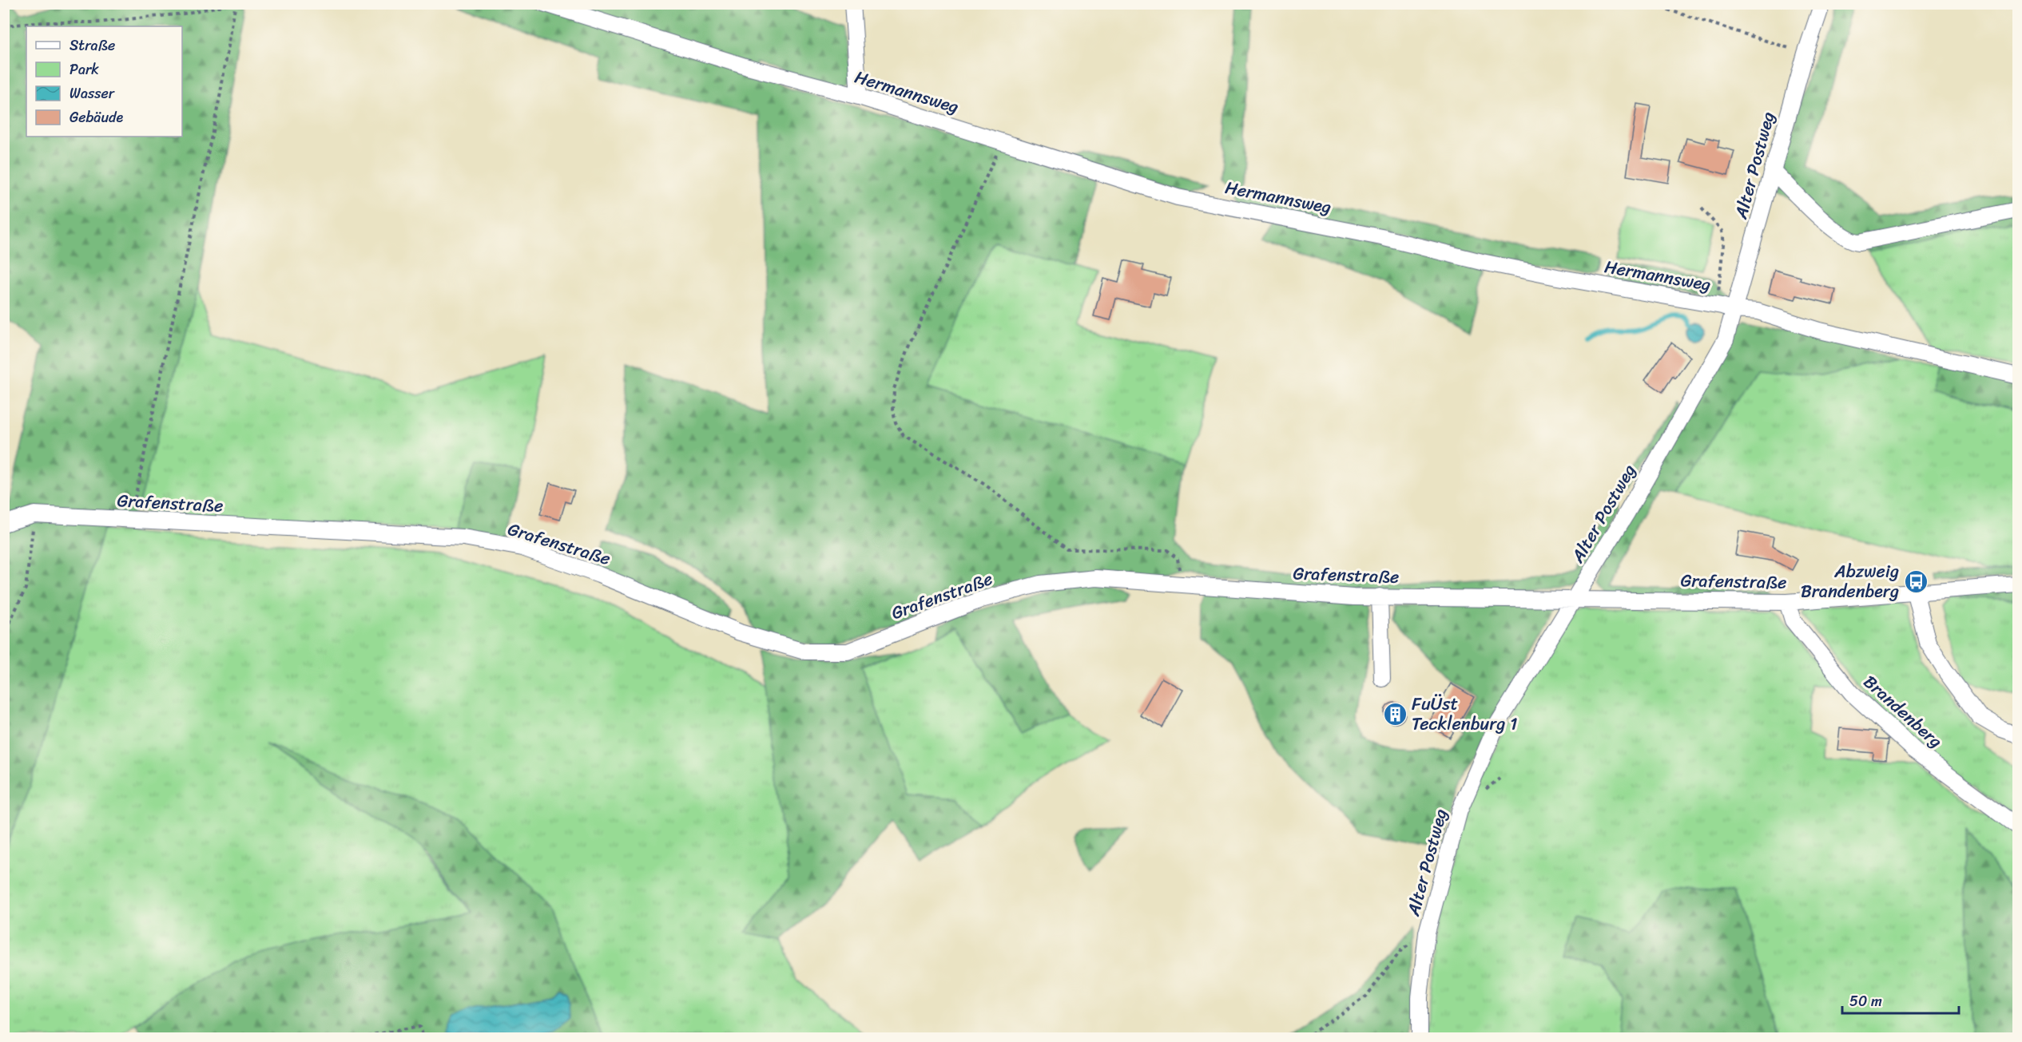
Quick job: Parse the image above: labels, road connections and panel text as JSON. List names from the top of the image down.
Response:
{
  "streets": {
    "street": [
      "Hermannsweg",
      "Alter Postweg",
      "Grafenstraße",
      "Brandenberg"
    ]
  },
  "crossings": [
    ["Hermannsweg", "Alter Postweg"],
    ["Alter Postweg", "Grafenstraße"],
    ["Grafenstraße", "Brandenberg"]
  ],
  "places": {
    "bus stop": ["Abzweig Brandenberg"],
    "building": ["FuÜst Tecklenburg 1"]
  },
  "legend": [
    "Straße",
    "Park",
    "Wasser",
    "Gebäude"
  ],
  "scale_bar": "50 m"
}
